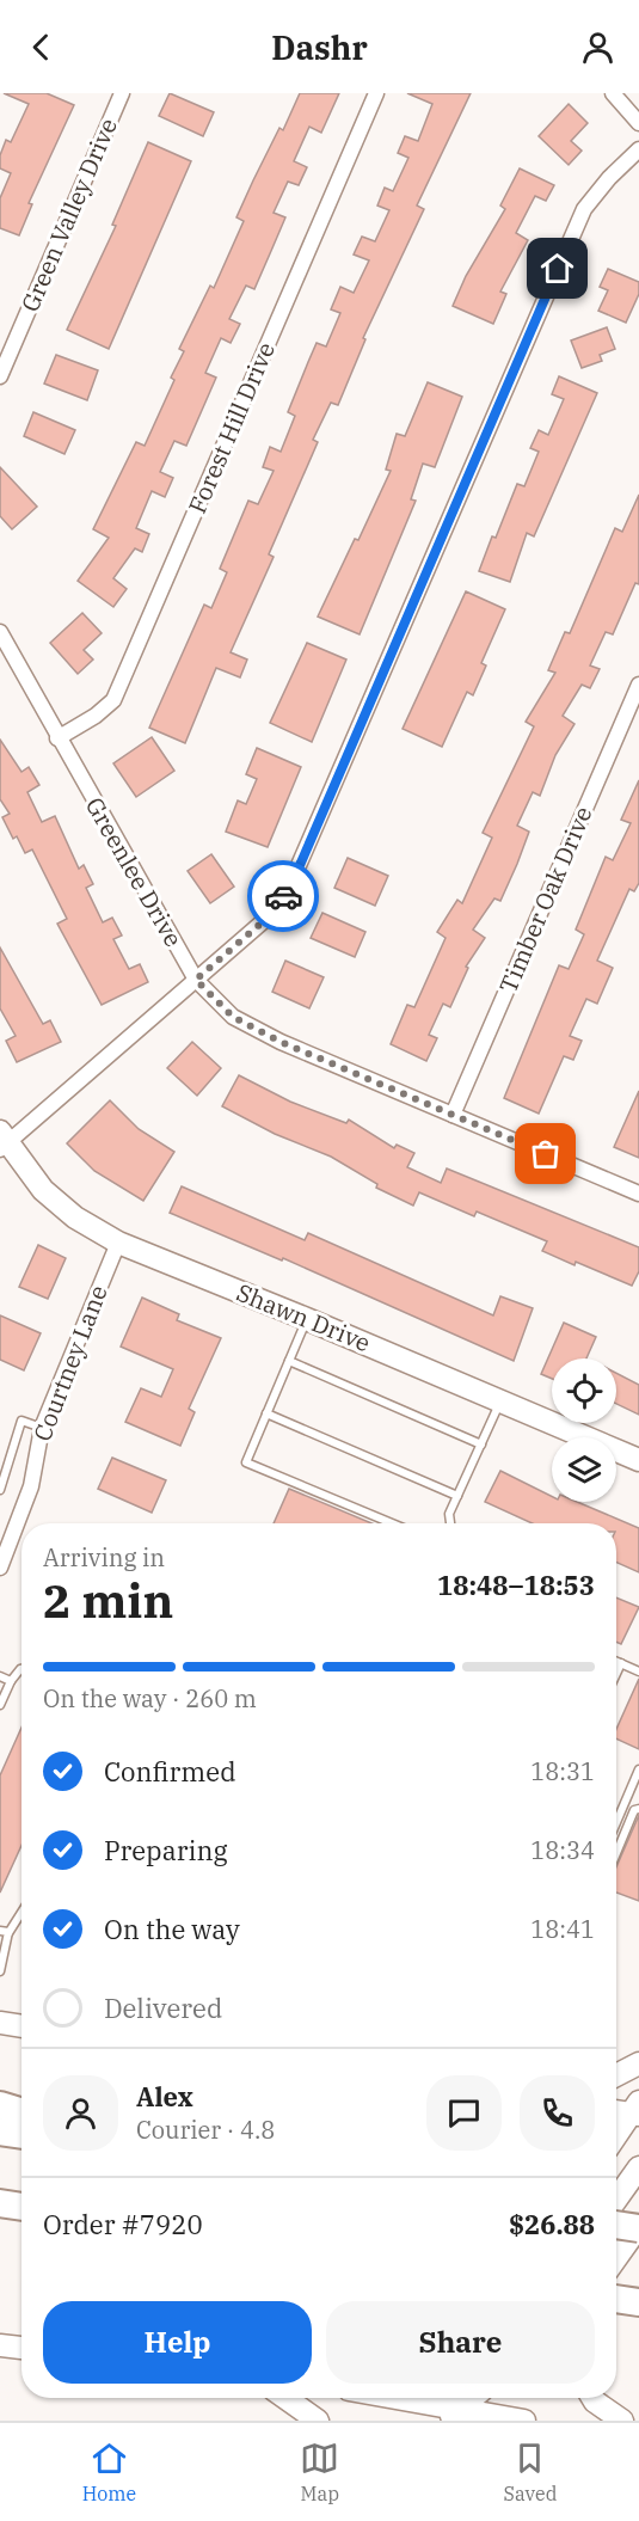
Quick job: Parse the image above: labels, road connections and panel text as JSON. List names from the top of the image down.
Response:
{
  "streets": {
    "street": [
      "Green Valley Drive",
      "Forest Hill Drive",
      "Greenlee Drive",
      "Timber Oak Drive",
      "Shawn Drive",
      "Courtney Lane"
    ]
  },
  "crossings": [
    ["Forest Hill Drive", "Greenlee Drive"],
    ["Greenlee Drive", "Timber Oak Drive"],
    ["Shawn Drive", "Courtney Lane"]
  ],
  "page": {
    "header": "Dashr",
    "heading": ["2 min", "Arriving in", "18:48–18:53"],
    "panel": [
      "Alex",
      "Courier · 4.8",
      "Order #7920",
      "$26.88"
    ],
    "bar": "On the way · 260 m",
    "list": [
      ["Confirmed", "18:31"],
      ["Preparing", "18:34"],
      ["On the way", "18:41"],
      "Delivered"
    ],
    "buttons": ["Help", "Share"],
    "tabs": ["Home", "Map", "Saved"]
  }
}
